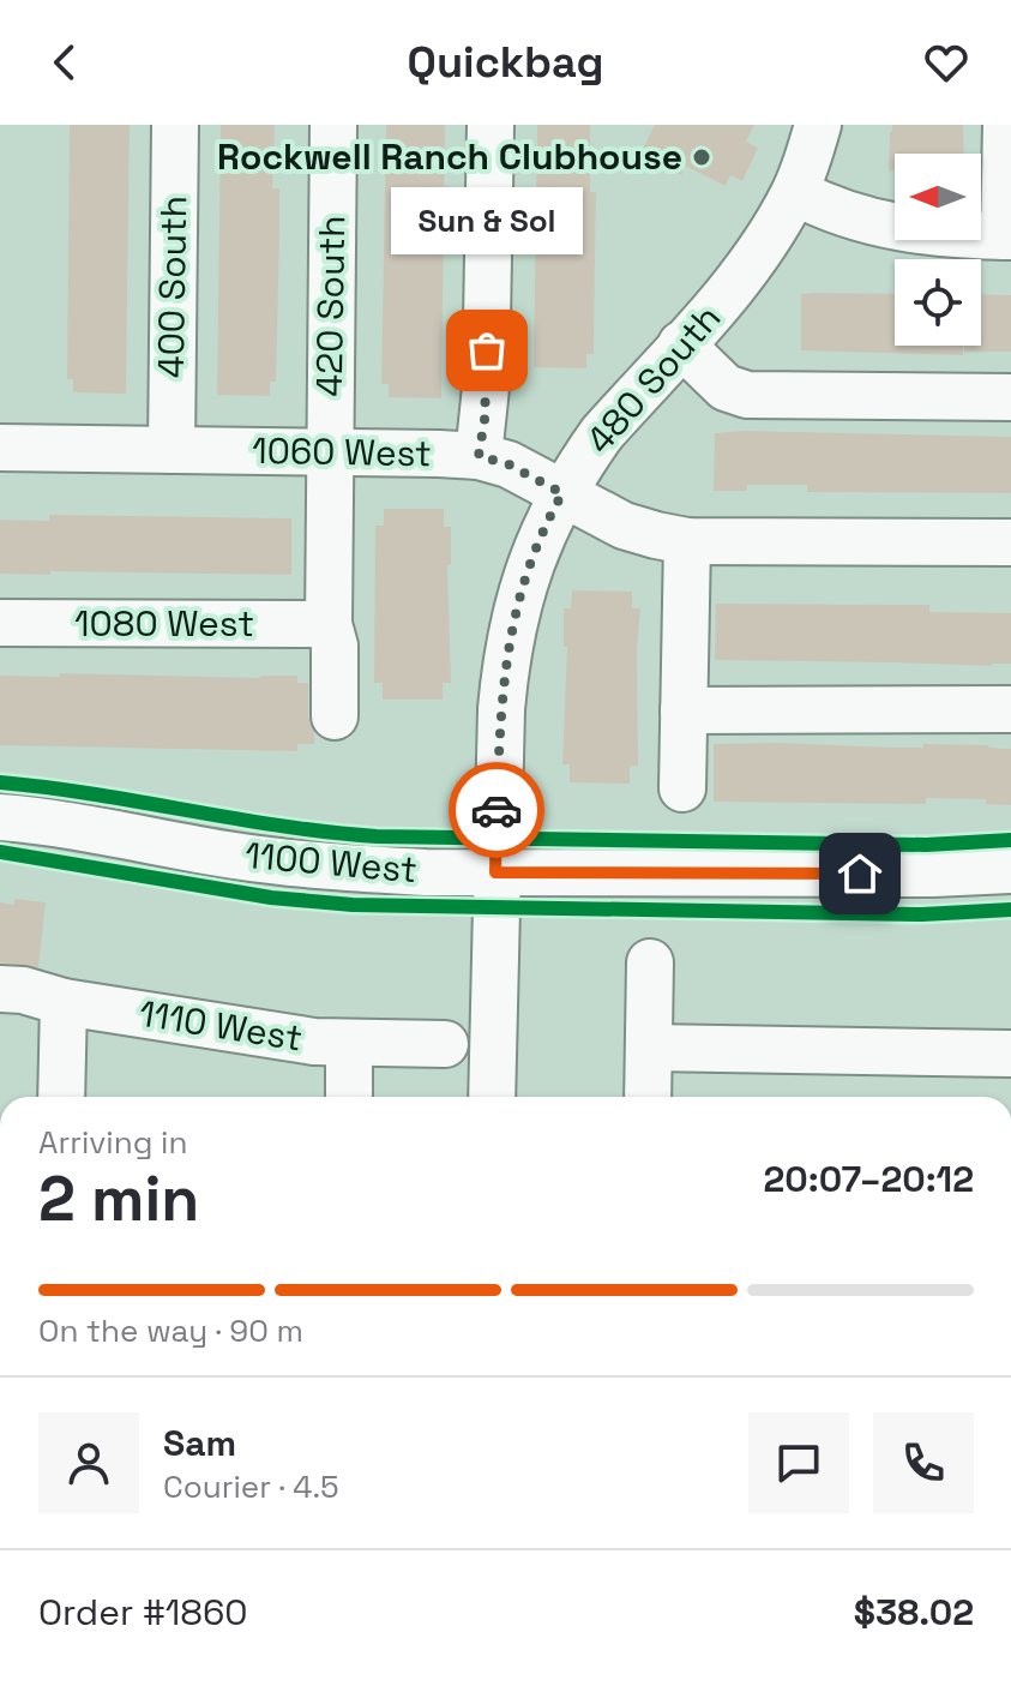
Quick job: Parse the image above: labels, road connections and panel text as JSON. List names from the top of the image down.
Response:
{
  "streets": {
    "street": [
      "400 South",
      "420 South",
      "480 South",
      "1060 West",
      "1080 West",
      "1100 West",
      "1110 West"
    ]
  },
  "crossings": [
    ["400 South", "1060 West"],
    ["420 South", "1060 West"],
    ["420 South", "1080 West"],
    ["480 South", "1060 West"],
    ["480 South", "1100 West"]
  ],
  "places": ["Rockwell Ranch Clubhouse", "Sun & Sol"],
  "north": "left",
  "page": {
    "header": "Quickbag",
    "bubble": "Sun & Sol",
    "heading": ["2 min", "Arriving in", "20:07–20:12"],
    "panel": [
      "Sam",
      "Courier · 4.5",
      "Order #1860",
      "$38.02"
    ],
    "bar": "On the way · 90 m"
  }
}
